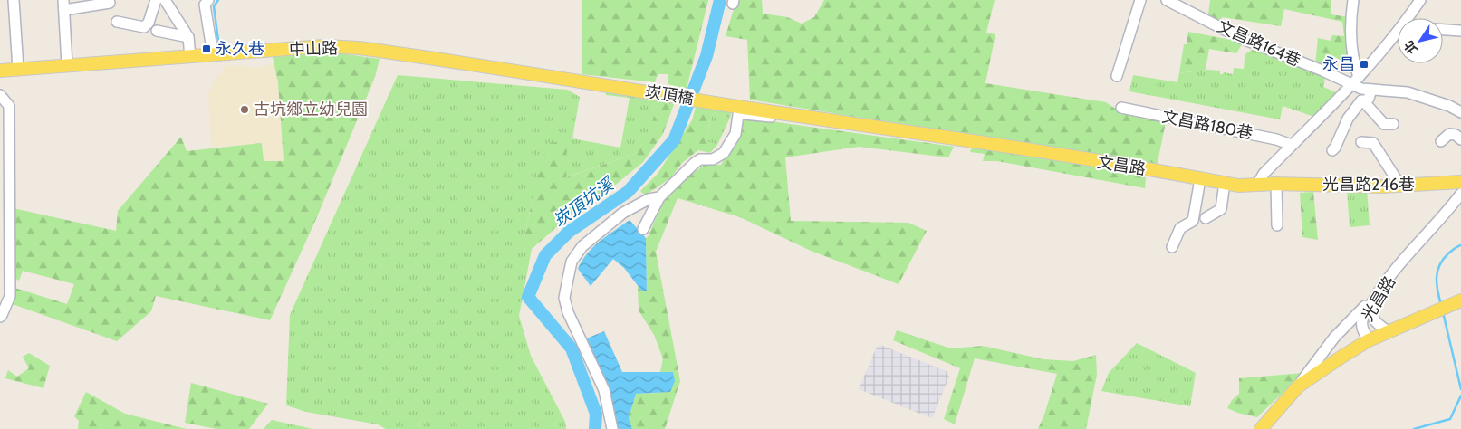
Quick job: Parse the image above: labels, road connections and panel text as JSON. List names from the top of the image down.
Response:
{
  "streets": {
    "main road": [
      "中山路",
      "崁頂橋",
      "文昌路",
      "光昌路246巷",
      "光昌路"
    ],
    "street": ["文昌路164巷", "文昌路180巷"]
  },
  "crossings": [
    ["中山路", "崁頂橋"],
    ["崁頂橋", "文昌路"],
    ["文昌路", "光昌路246巷"]
  ],
  "water": ["崁頂坑溪"],
  "places": {
    "transit": ["永久巷", "永昌"],
    "other": ["古坑鄉立幼兒園"]
  },
  "north": "bottom left"
}
